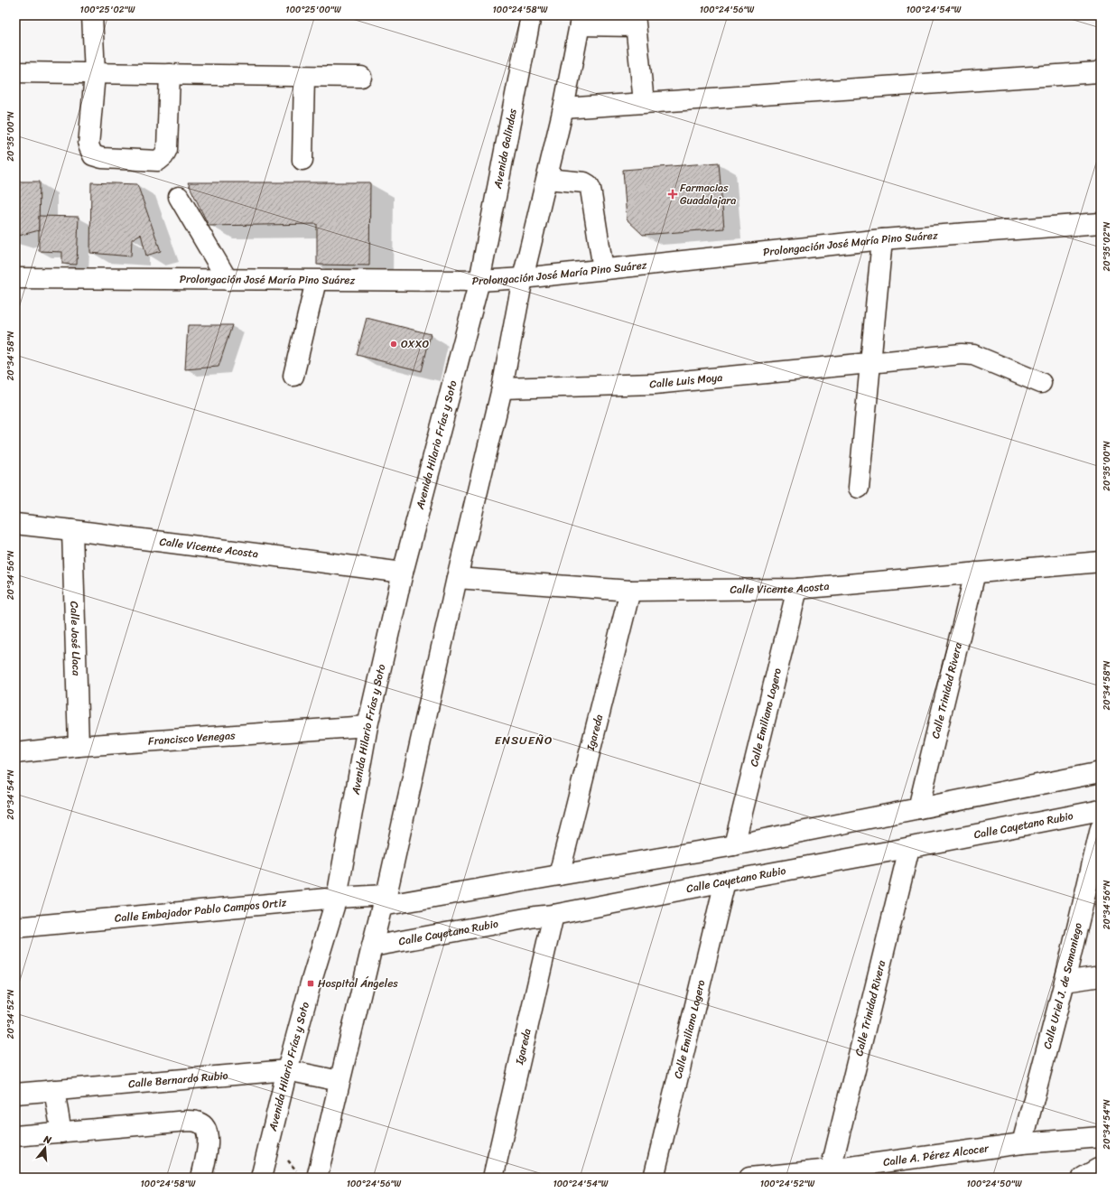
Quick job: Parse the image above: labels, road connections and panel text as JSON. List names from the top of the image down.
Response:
{
  "streets": {
    "street": [
      "Avenida Galindas",
      "Prolongación José María Pino Suárez",
      "Calle Luis Moya",
      "Avenida Hilario Frías y Soto",
      "Calle Vicente Acosta",
      "Calle José Llaca",
      "Calle Trinidad Rivera",
      "Calle Emiliano Logero",
      "Igareda",
      "Francisco Venegas",
      "Calle Cayetano Rubio",
      "Calle Embajador Pablo Campos Ortiz",
      "Calle Uriel J. de Samaniego",
      "Calle Bernardo Rubio",
      "Calle A. Pérez Alcocer"
    ]
  },
  "crossings": [
    ["Avenida Galindas", "Prolongación José María Pino Suárez"],
    ["Avenida Galindas", "Avenida Hilario Frías y Soto"],
    ["Prolongación José María Pino Suárez", "Avenida Hilario Frías y Soto"],
    ["Avenida Hilario Frías y Soto", "Calle Vicente Acosta"],
    ["Avenida Hilario Frías y Soto", "Francisco Venegas"],
    ["Avenida Hilario Frías y Soto", "Calle Embajador Pablo Campos Ortiz"],
    ["Avenida Hilario Frías y Soto", "Calle Bernardo Rubio"],
    ["Calle Vicente Acosta", "Calle José Llaca"],
    ["Calle Vicente Acosta", "Calle Trinidad Rivera"],
    ["Calle Vicente Acosta", "Calle Emiliano Logero"],
    ["Calle Vicente Acosta", "Igareda"],
    ["Calle José Llaca", "Francisco Venegas"],
    ["Calle Trinidad Rivera", "Calle Cayetano Rubio"],
    ["Calle Trinidad Rivera", "Calle A. Pérez Alcocer"],
    ["Calle Emiliano Logero", "Calle Cayetano Rubio"],
    ["Igareda", "Calle Cayetano Rubio"],
    ["Calle Uriel J. de Samaniego", "Calle A. Pérez Alcocer"]
  ],
  "districts": ["ENSUEÑO"],
  "places": {
    "health": ["Farmacias Guadalajara"],
    "other": ["OXXO"],
    "transit": ["Hospital Ángeles"]
  },
  "north": "top",
  "coordinates": [
    "100°25'02\"W",
    "100°25'00\"W",
    "100°24'58\"W",
    "100°24'56\"W",
    "100°24'54\"W",
    "20°35'00\"N",
    "20°35'02\"N",
    "20°34'58\"N",
    "20°34'56\"N",
    "20°34'54\"N",
    "20°34'52\"N",
    "100°24'52\"W",
    "100°24'50\"W"
  ]
}
